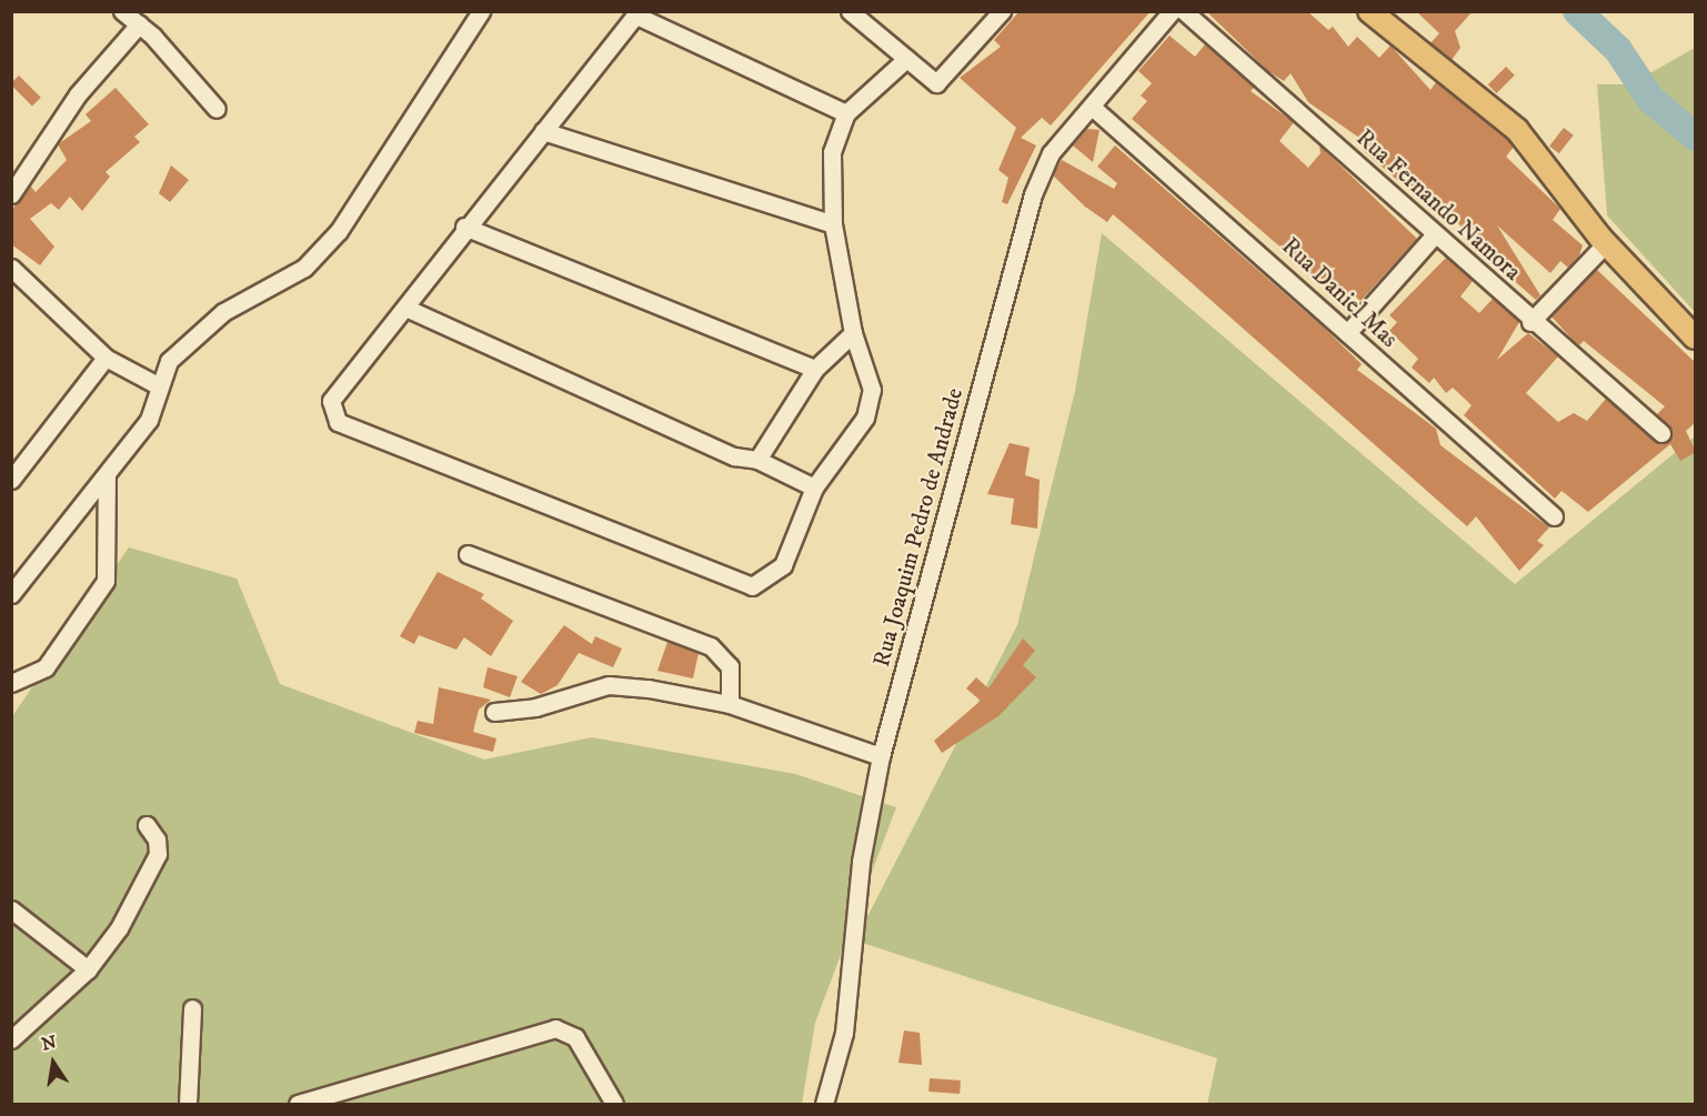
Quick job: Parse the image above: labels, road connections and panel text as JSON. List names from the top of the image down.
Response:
{
  "streets": {
    "street": ["Rua Fernando Namora", "Rua Daniel Mas", "Rua Joaquim Pedro de Andrade"]
  },
  "crossings": [
    ["Rua Daniel Mas", "Rua Joaquim Pedro de Andrade"]
  ],
  "north": "top"
}
